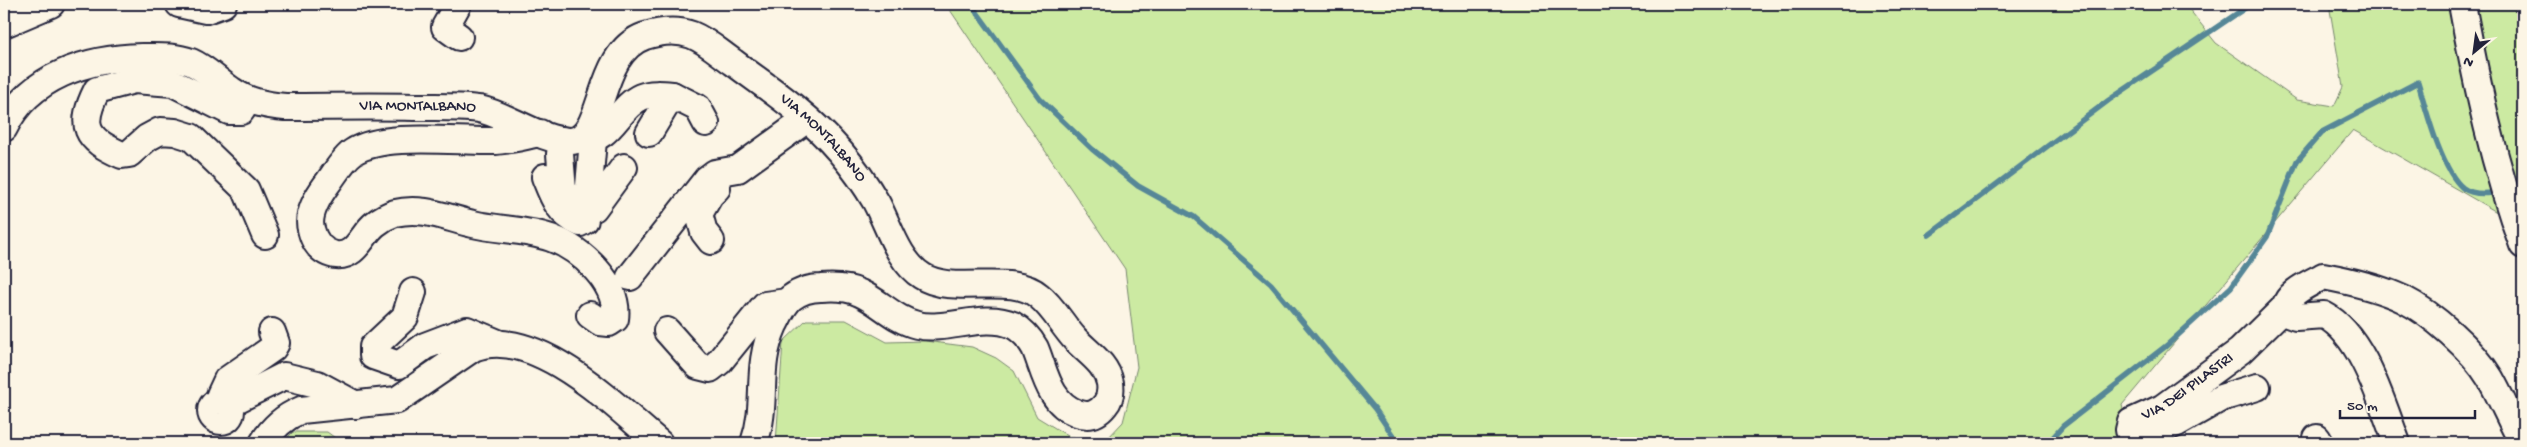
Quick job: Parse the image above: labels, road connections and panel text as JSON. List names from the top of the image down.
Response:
{
  "streets": {
    "street": ["VIA MONTALBANO", "VIA DEI PILASTRI"]
  },
  "scale_bar": "50 m",
  "north": "bottom left"
}
